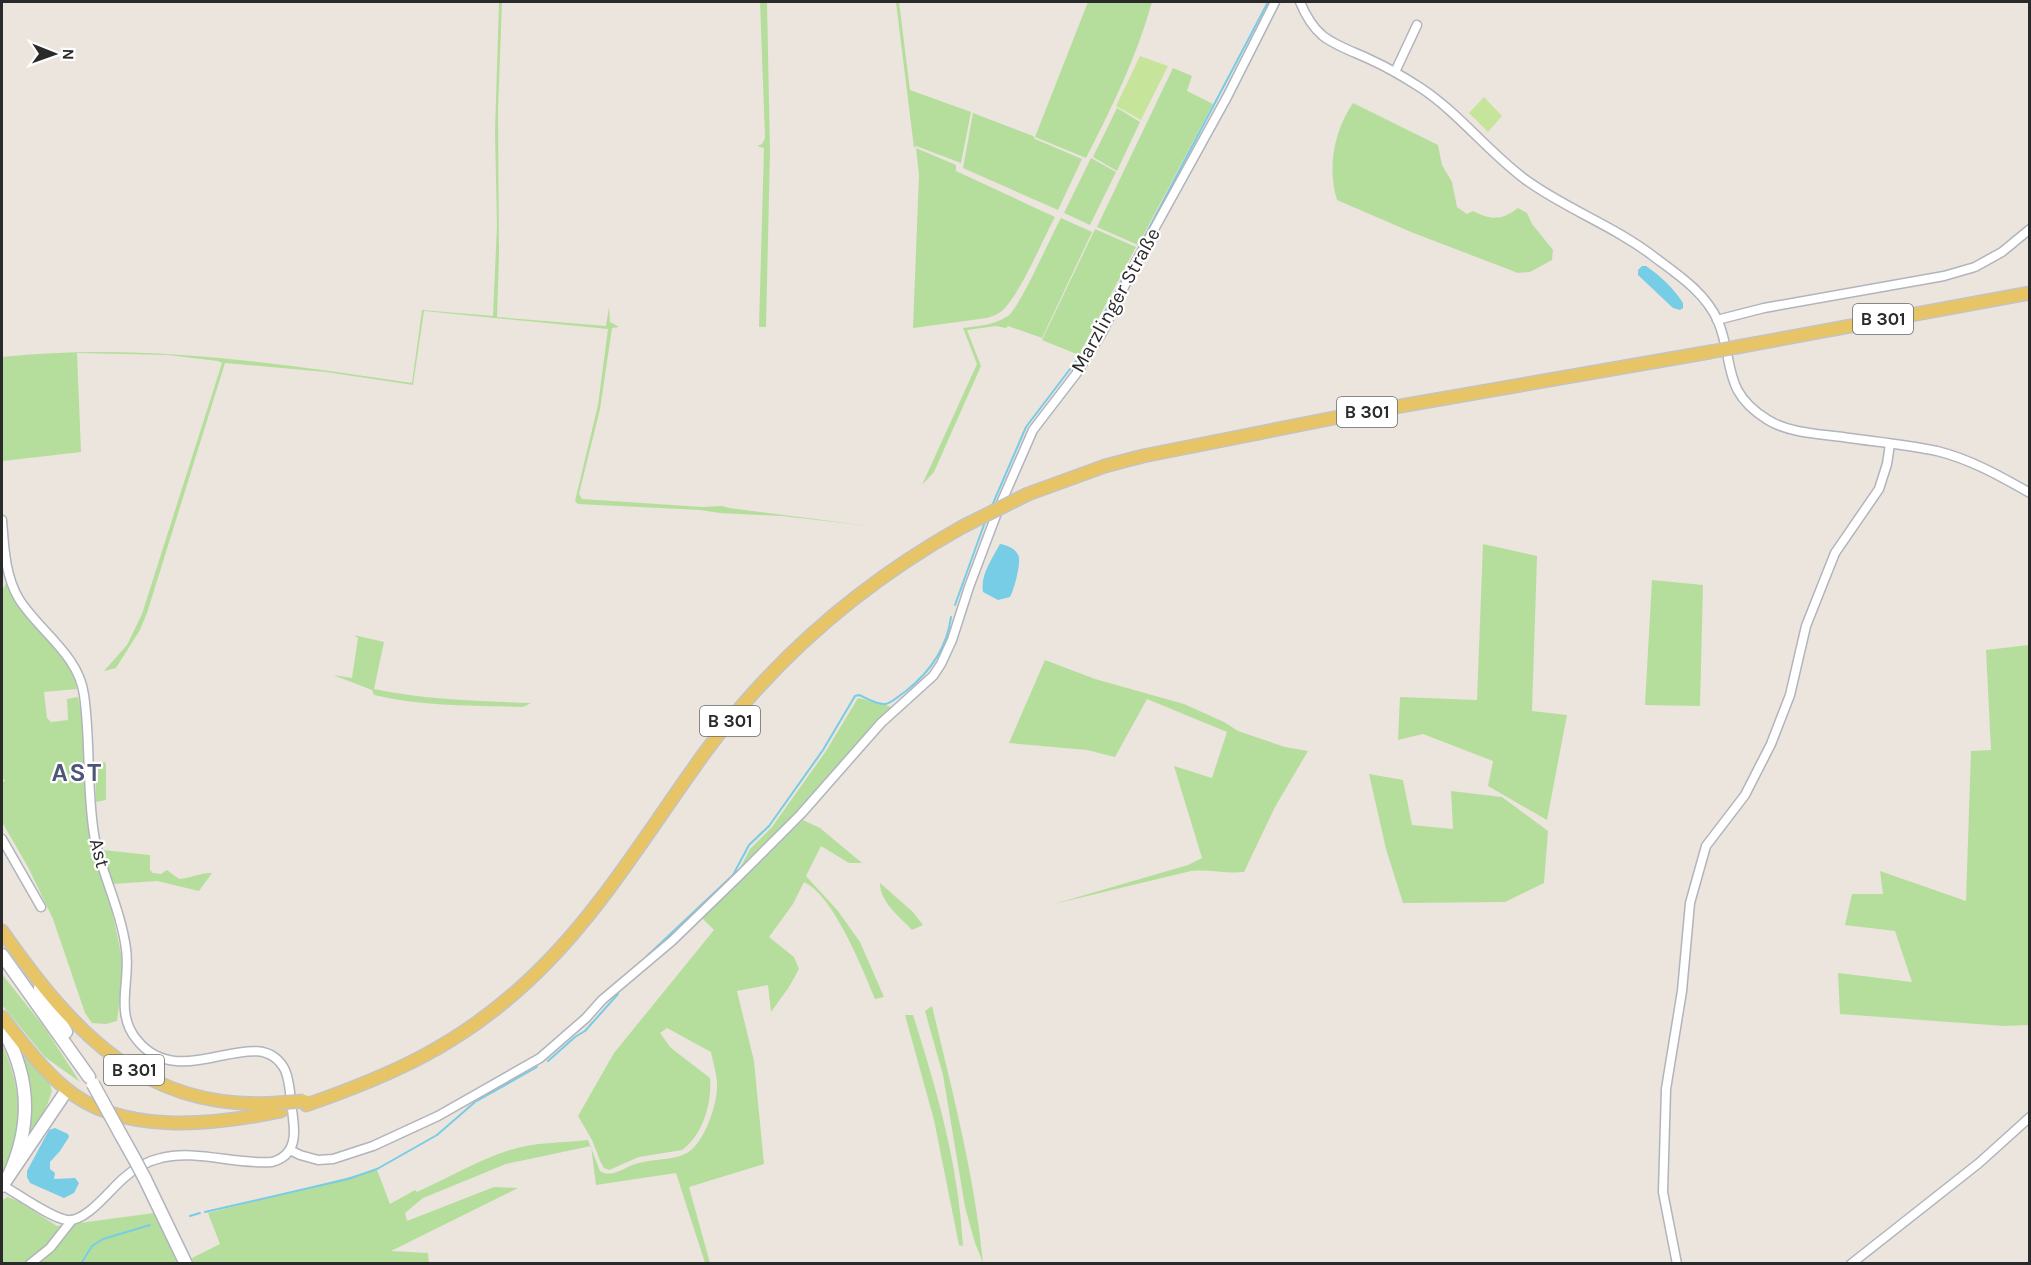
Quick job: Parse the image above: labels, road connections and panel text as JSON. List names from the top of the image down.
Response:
{
  "streets": {
    "main road": ["B 301"],
    "street": ["Marzlinger Straße", "Ast"]
  },
  "crossings": [
    ["Marzlinger Straße", "Ast"]
  ],
  "districts": ["AST"],
  "north": "right"
}
